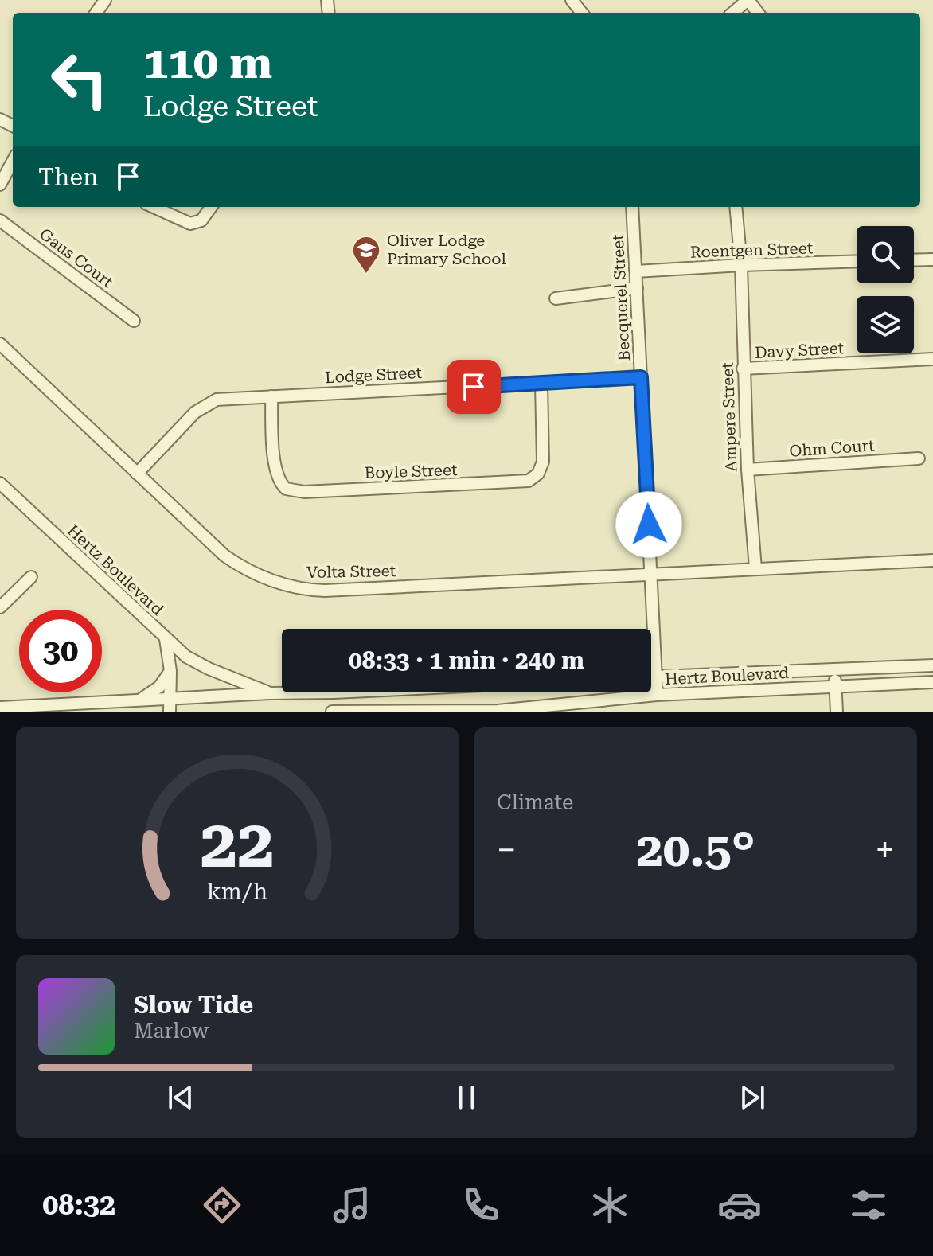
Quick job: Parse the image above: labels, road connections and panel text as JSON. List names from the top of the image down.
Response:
{
  "streets": {
    "street": [
      "Roentgen Street",
      "Gaus Court",
      "Becquerel Street",
      "Davy Street",
      "Lodge Street",
      "Ampere Street",
      "Ohm Court",
      "Boyle Street",
      "Hertz Boulevard",
      "Volta Street"
    ]
  },
  "crossings": [
    ["Roentgen Street", "Becquerel Street"],
    ["Roentgen Street", "Ampere Street"],
    ["Becquerel Street", "Lodge Street"],
    ["Becquerel Street", "Hertz Boulevard"],
    ["Becquerel Street", "Volta Street"],
    ["Davy Street", "Ampere Street"],
    ["Lodge Street", "Boyle Street"],
    ["Lodge Street", "Volta Street"],
    ["Ampere Street", "Ohm Court"],
    ["Ampere Street", "Volta Street"]
  ],
  "places": {
    "school or university": ["Oliver Lodge Primary School"]
  },
  "page": {
    "turn": ["110 m", "Lodge Street"],
    "then": "Then",
    "limit": "30",
    "trip": "08:33 · 1 min · 240 m",
    "tile": "Climate",
    "heat": ["−", "20.5°", "+"],
    "song": ["Slow Tide", "Marlow"],
    "tabs": "08:32",
    "gauge": ["22", "km/h"]
  }
}
